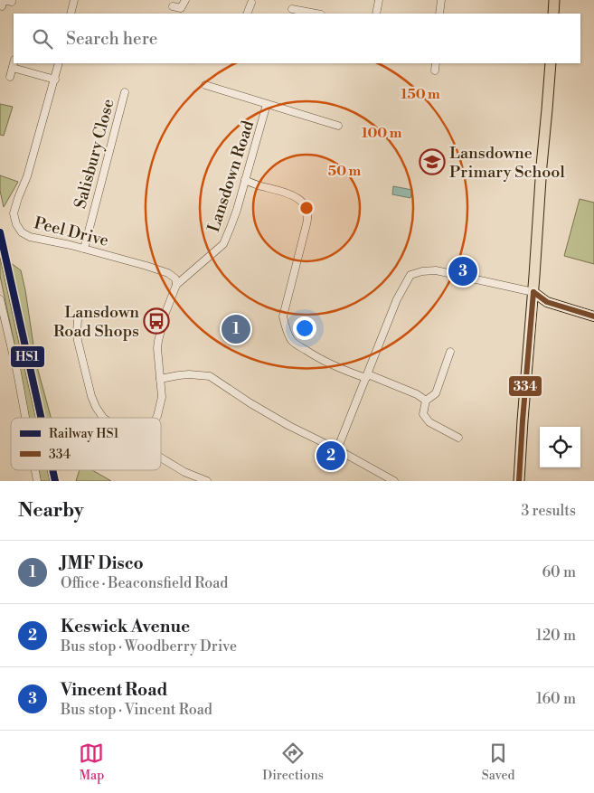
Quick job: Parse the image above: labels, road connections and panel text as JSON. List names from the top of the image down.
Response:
{
  "streets": {
    "street": ["Salisbury Close", "Lansdown Road", "Peel Drive"]
  },
  "crossings": [
    ["Salisbury Close", "Peel Drive"],
    ["Lansdown Road", "Peel Drive"]
  ],
  "places": {
    "school or university": ["Lansdowne Primary School"],
    "bus stop": ["Lansdown Road Shops"]
  },
  "lines": ["rail line HS1", "transit line 334"],
  "legend": ["Railway HS1", "334"],
  "page": {
    "search": "Search here",
    "pins": ["3", "1", "2"],
    "heading": ["Nearby", "3 results"],
    "list": [
      {
        "mark": "1",
        "name": "JMF Disco",
        "note": "Office · Beaconsfield Road",
        "value": "60 m"
      },
      {
        "mark": "2",
        "name": "Keswick Avenue",
        "note": "Bus stop · Woodberry Drive",
        "value": "120 m"
      },
      {
        "mark": "3",
        "name": "Vincent Road",
        "note": "Bus stop · Vincent Road",
        "value": "160 m"
      }
    ],
    "nav": ["Map", "Directions", "Saved"]
  },
  "rings": ["150 m", "100 m", "50 m"]
}
